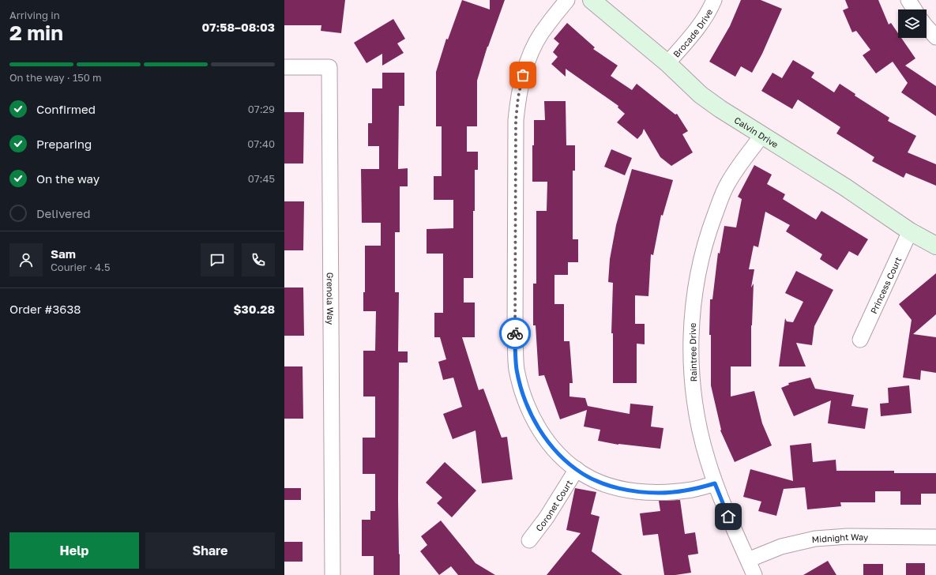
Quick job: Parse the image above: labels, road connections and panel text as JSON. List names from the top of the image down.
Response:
{
  "streets": {
    "street": [
      "Brocade Drive",
      "Calvin Drive",
      "Princess Court",
      "Grenola Way",
      "Raintree Drive",
      "Coronet Court",
      "Midnight Way"
    ]
  },
  "crossings": [
    ["Brocade Drive", "Calvin Drive"],
    ["Calvin Drive", "Princess Court"],
    ["Calvin Drive", "Raintree Drive"],
    ["Raintree Drive", "Midnight Way"]
  ],
  "page": {
    "heading": ["2 min", "Arriving in", "07:58–08:03"],
    "panel": [
      "Sam",
      "Courier · 4.5",
      "Order #3638",
      "$30.28"
    ],
    "bar": "On the way · 150 m",
    "list": [
      ["Confirmed", "07:29"],
      ["Preparing", "07:40"],
      ["On the way", "07:45"],
      "Delivered"
    ],
    "buttons": ["Help", "Share"]
  }
}
